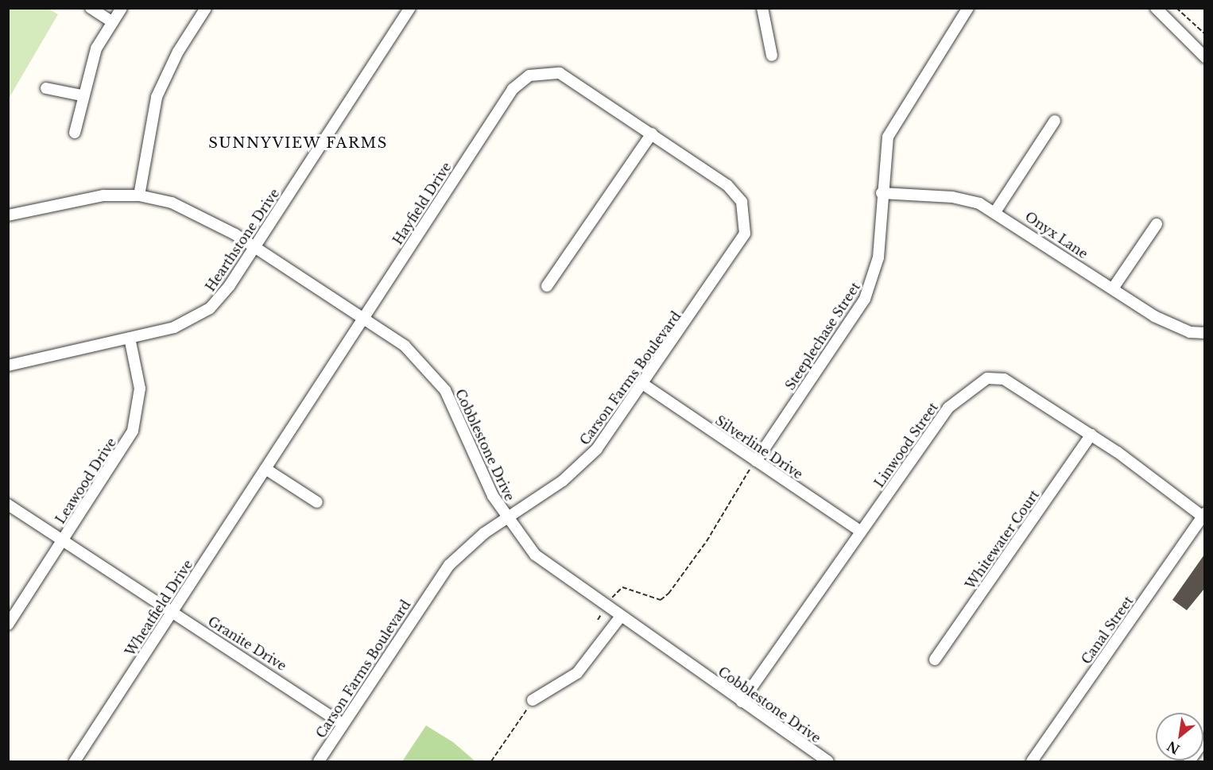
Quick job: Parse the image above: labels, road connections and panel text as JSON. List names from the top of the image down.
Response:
{
  "streets": {
    "street": [
      "Hayfield Drive",
      "Onyx Lane",
      "Hearthstone Drive",
      "Steeplechase Street",
      "Carson Farms Boulevard",
      "Cobblestone Drive",
      "Linwood Street",
      "Silverline Drive",
      "Leawood Drive",
      "Whitewater Court",
      "Wheatfield Drive",
      "Canal Street",
      "Granite Drive"
    ]
  },
  "crossings": [
    ["Hayfield Drive", "Carson Farms Boulevard"],
    ["Hayfield Drive", "Cobblestone Drive"],
    ["Hayfield Drive", "Wheatfield Drive"],
    ["Onyx Lane", "Steeplechase Street"],
    ["Hearthstone Drive", "Cobblestone Drive"],
    ["Hearthstone Drive", "Leawood Drive"],
    ["Steeplechase Street", "Silverline Drive"],
    ["Carson Farms Boulevard", "Cobblestone Drive"],
    ["Carson Farms Boulevard", "Silverline Drive"],
    ["Carson Farms Boulevard", "Granite Drive"],
    ["Cobblestone Drive", "Linwood Street"],
    ["Linwood Street", "Silverline Drive"],
    ["Linwood Street", "Whitewater Court"],
    ["Linwood Street", "Canal Street"],
    ["Leawood Drive", "Granite Drive"],
    ["Wheatfield Drive", "Granite Drive"]
  ],
  "districts": ["SUNNYVIEW FARMS"],
  "north": "bottom left"
}
